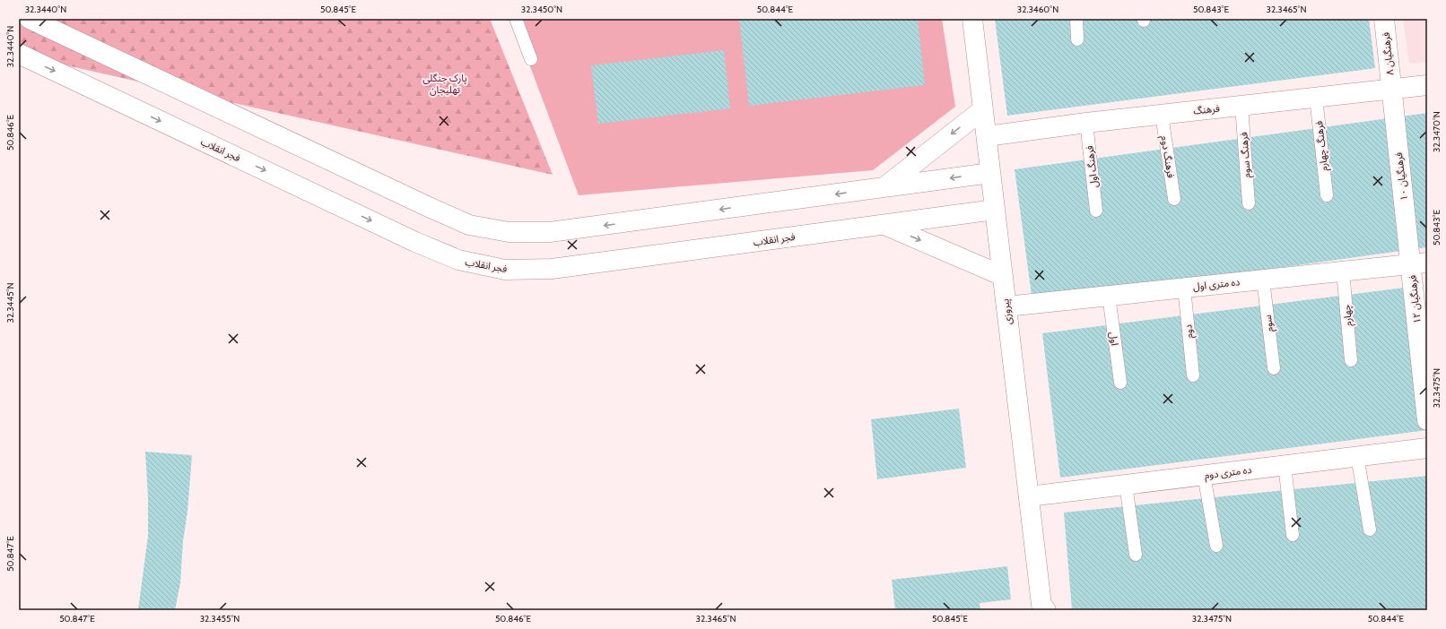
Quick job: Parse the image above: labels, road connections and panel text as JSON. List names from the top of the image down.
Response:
{
  "streets": {
    "street": [
      "فرهنگیان ۸",
      "فرهنگ",
      "فجر انقلاب",
      "فرهنگیان ۱۰",
      "ده متری اول",
      "فرهنگیان ۱۲",
      "پیروزی",
      "ده متری دوم"
    ],
    "lane": [
      "فرهنگ چهارم",
      "فرهنگ سوم",
      "فرهنگ دوم",
      "فرهنگ اول",
      "چهارم",
      "سوم",
      "دوم",
      "اول"
    ]
  },
  "crossings": [
    ["فرهنگیان ۸", "فرهنگ"],
    ["فرهنگیان ۸", "فرهنگیان ۱۰"],
    ["فرهنگ", "فرهنگ چهارم"],
    ["فرهنگ", "فرهنگ سوم"],
    ["فرهنگ", "فرهنگ دوم"],
    ["فرهنگ", "فرهنگ اول"],
    ["فرهنگ", "فرهنگیان ۱۰"],
    ["فرهنگ", "پیروزی"],
    ["فجر انقلاب", "پیروزی"],
    ["فرهنگیان ۱۰", "ده متری اول"],
    ["فرهنگیان ۱۰", "فرهنگیان ۱۲"],
    ["ده متری اول", "فرهنگیان ۱۲"],
    ["ده متری اول", "پیروزی"],
    ["ده متری اول", "چهارم"],
    ["ده متری اول", "سوم"],
    ["ده متری اول", "دوم"],
    ["ده متری اول", "اول"],
    ["پیروزی", "ده متری دوم"]
  ],
  "parks": ["پارک جنگلی تهلیجان"],
  "coordinates": [
    "32.3440°N",
    "50.845°E",
    "32.3450°N",
    "50.844°E",
    "32.3460°N",
    "50.843°E",
    "32.3465°N",
    "32.3470°N",
    "50.846°E",
    "32.3445°N",
    "32.3475°N",
    "50.847°E",
    "32.3455°N"
  ]
}
